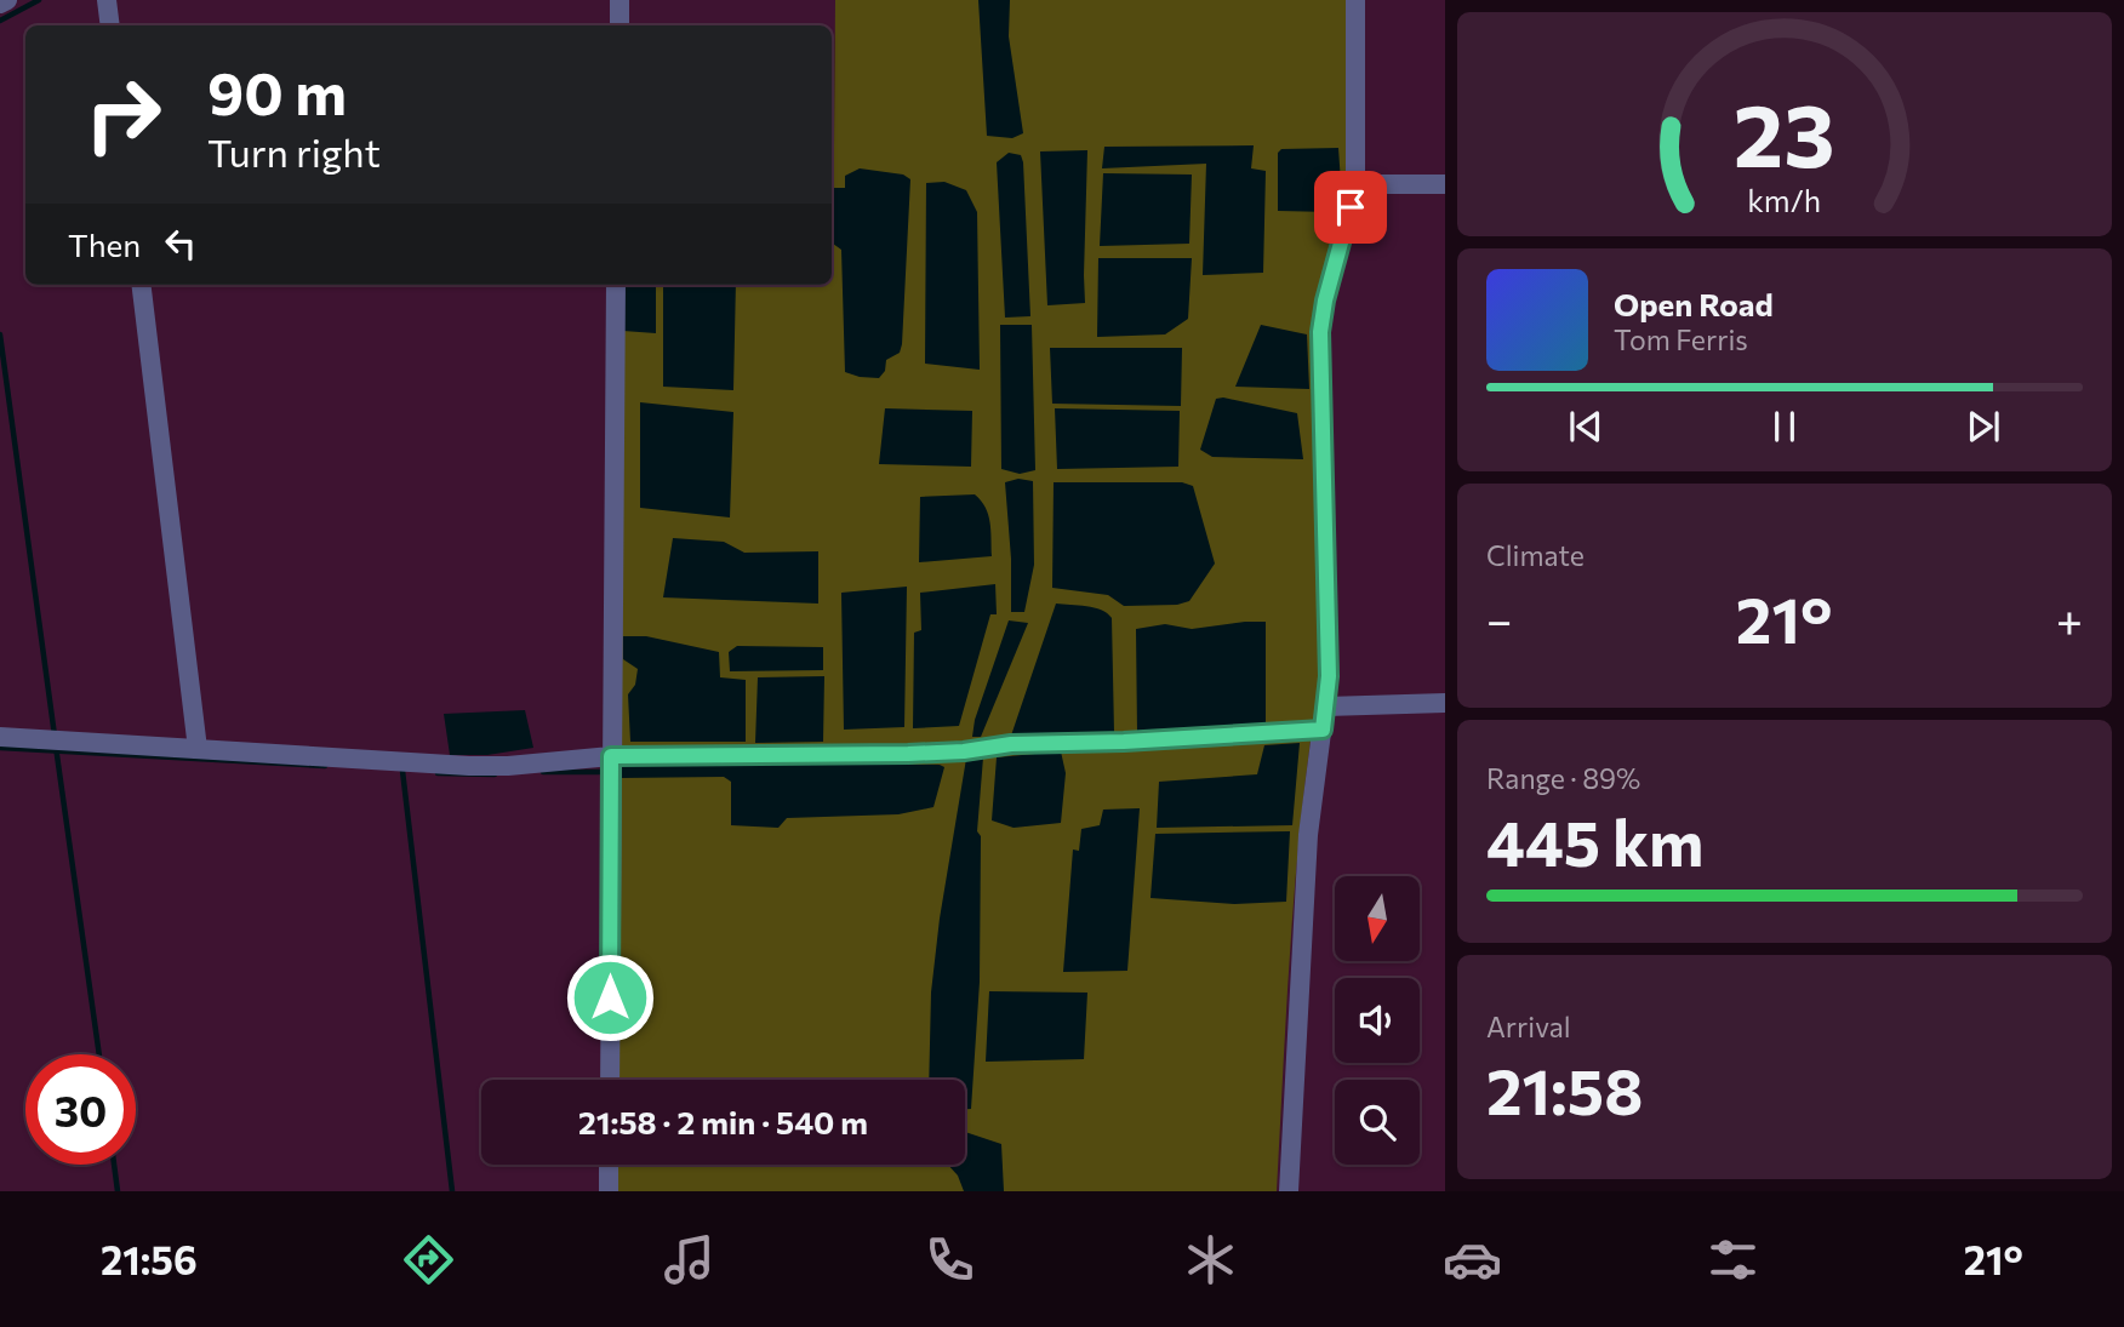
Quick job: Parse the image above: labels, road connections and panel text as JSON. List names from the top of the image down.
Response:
{
  "north": "bottom",
  "page": {
    "turn": ["90 m", "Turn right"],
    "then": "Then",
    "song": ["Open Road", "Tom Ferris"],
    "tile": [
      "Climate",
      ["Range · 89%", "445 km"],
      ["Arrival", "21:58"]
    ],
    "heat": ["−", "21°", "+"],
    "limit": "30",
    "trip": "21:58 · 2 min · 540 m",
    "tabs": ["21:56", "21°"],
    "gauge": ["23", "km/h"]
  }
}
